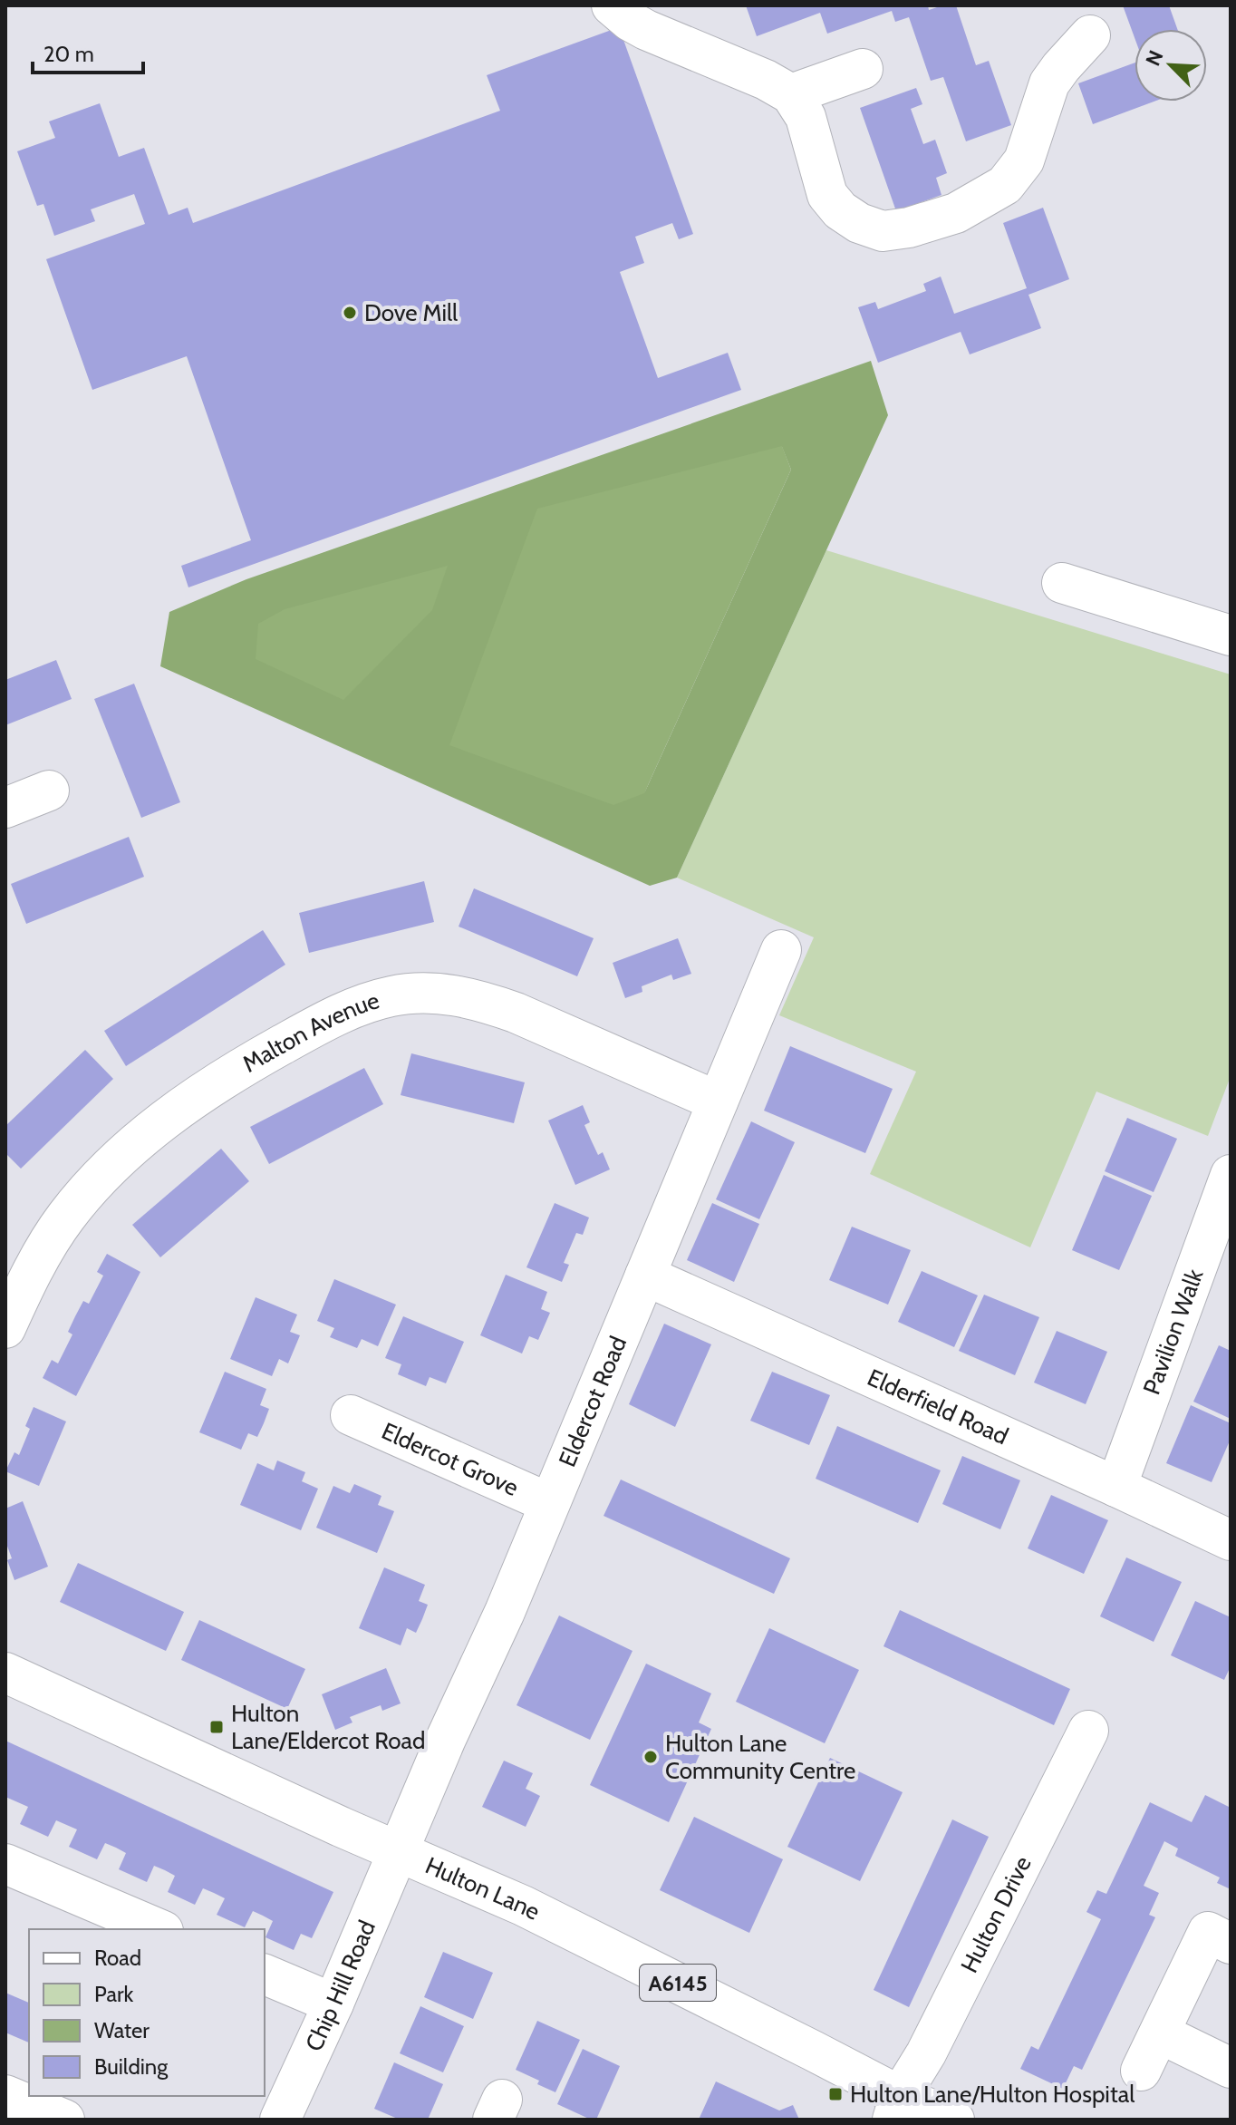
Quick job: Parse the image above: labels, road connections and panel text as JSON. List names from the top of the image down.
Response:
{
  "streets": {
    "street": [
      "Malton Avenue",
      "Pavilion Walk",
      "Eldercot Road",
      "Elderfield Road",
      "Eldercot Grove",
      "Hulton Lane",
      "Hulton Drive",
      "A6145",
      "Chip Hill Road"
    ]
  },
  "crossings": [
    ["Malton Avenue", "Eldercot Road"],
    ["Pavilion Walk", "Elderfield Road"],
    ["Eldercot Road", "Elderfield Road"],
    ["Eldercot Road", "Eldercot Grove"],
    ["Eldercot Road", "Hulton Lane"],
    ["Eldercot Road", "Chip Hill Road"],
    ["Hulton Lane", "Hulton Drive"],
    ["Hulton Lane", "Chip Hill Road"]
  ],
  "places": {
    "other": ["Dove Mill", "Hulton Lane Community Centre"],
    "transit": ["Hulton Lane/Eldercot Road", "Hulton Lane/Hulton Hospital"]
  },
  "legend": [
    "Road",
    "Park",
    "Water",
    "Building"
  ],
  "scale_bar": "20 m",
  "north": "top left"
}
